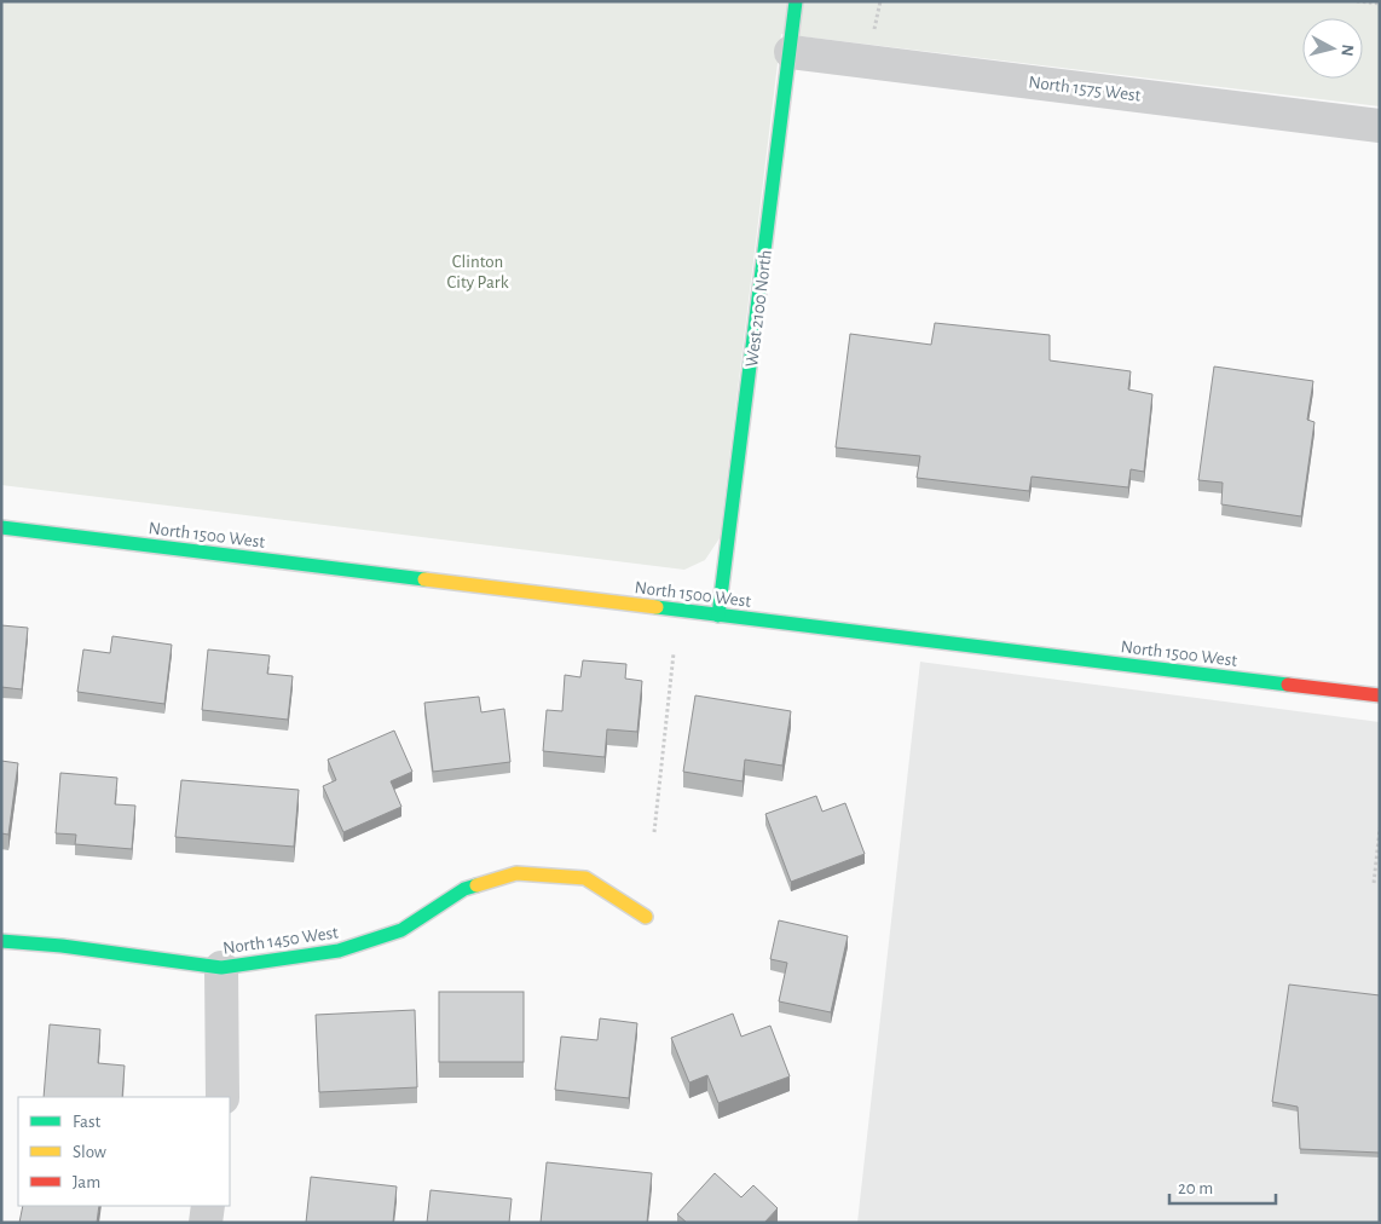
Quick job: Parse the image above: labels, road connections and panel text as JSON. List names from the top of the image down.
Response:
{
  "streets": {
    "street": [
      "North 1575 West",
      "West 2100 North",
      "North 1500 West",
      "North 1450 West"
    ]
  },
  "crossings": [
    ["North 1575 West", "West 2100 North"],
    ["West 2100 North", "North 1500 West"]
  ],
  "parks": ["Clinton City Park"],
  "legend": ["Fast", "Slow", "Jam"],
  "scale_bar": "20 m",
  "north": "right"
}
